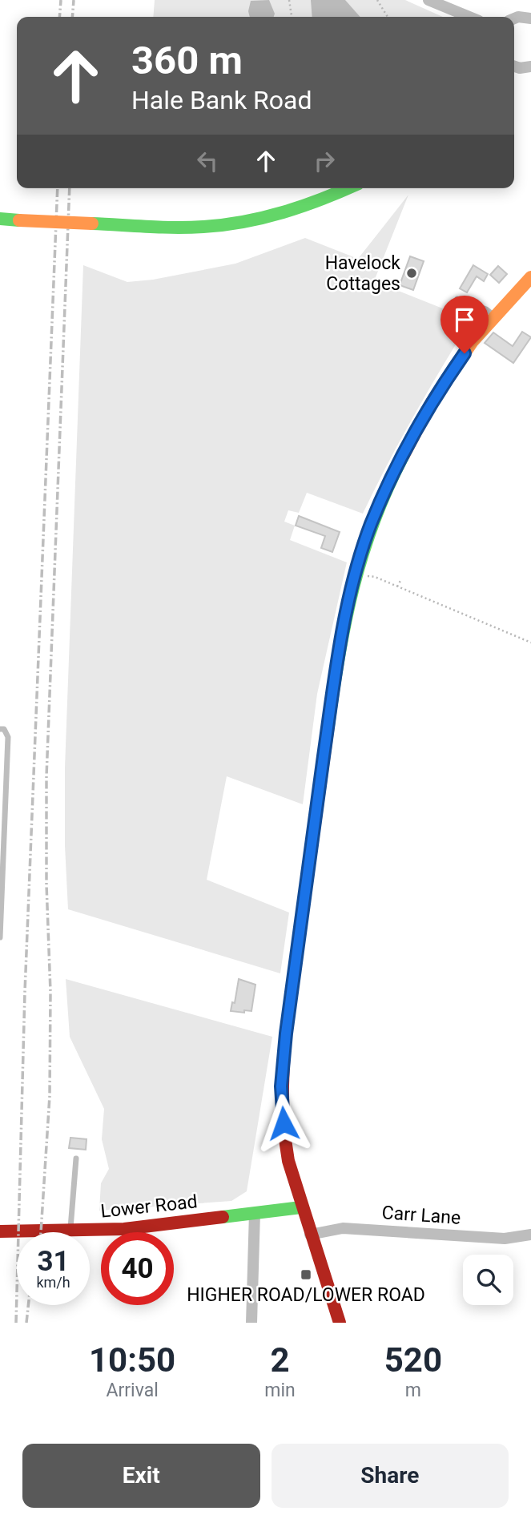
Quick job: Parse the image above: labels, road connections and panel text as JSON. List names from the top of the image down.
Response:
{
  "streets": {
    "street": ["Lower Road", "Carr Lane"]
  },
  "places": {
    "other": ["Havelock Cottages"],
    "transit": ["HIGHER ROAD/LOWER ROAD"]
  },
  "page": {
    "turn": ["360 m", "Hale Bank Road"],
    "speed": "31 km/h",
    "limit": "40",
    "eta": [
      "10:50",
      "Arrival",
      "2",
      "min",
      "520",
      "m"
    ],
    "buttons": ["Exit", "Share"]
  }
}
